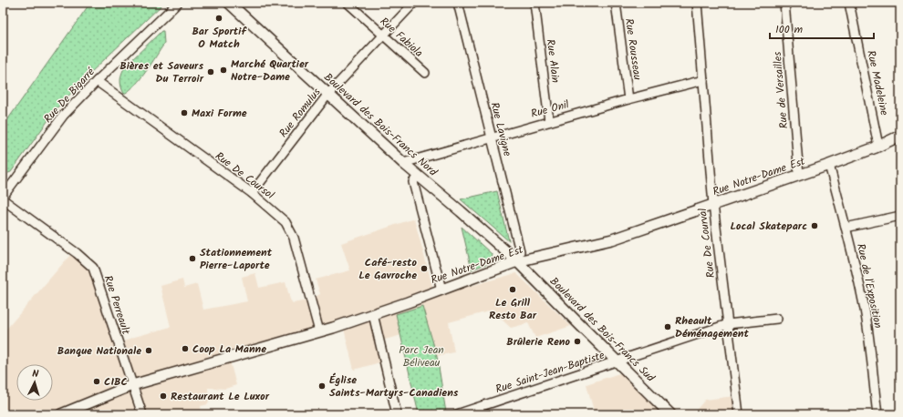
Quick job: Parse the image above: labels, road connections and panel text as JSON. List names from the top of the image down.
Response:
{
  "streets": {
    "street": [
      "Rue Fabiola",
      "Rue Rousseau",
      "Rue Alain",
      "Rue Madeleine",
      "Rue de Versailles",
      "Rue De Bigarré",
      "Rue Onil",
      "Rue Romulus",
      "Boulevard des Bois-Francs Nord",
      "Rue Lavigne",
      "Rue De Coursol",
      "Rue Notre-Dame Est",
      "Rue De Courval",
      "Rue de l'Exposition",
      "Rue Perreault",
      "Boulevard des Bois-Francs Sud",
      "Rue Saint-Jean-Baptiste"
    ]
  },
  "crossings": [
    ["Rue Fabiola", "Rue Romulus"],
    ["Rue Rousseau", "Rue Onil"],
    ["Rue Alain", "Rue Onil"],
    ["Rue Madeleine", "Rue Notre-Dame Est"],
    ["Rue de Versailles", "Rue Notre-Dame Est"],
    ["Rue De Bigarré", "Rue De Coursol"],
    ["Rue De Bigarré", "Rue Perreault"],
    ["Rue Onil", "Boulevard des Bois-Francs Nord"],
    ["Rue Onil", "Rue Lavigne"],
    ["Rue Onil", "Rue De Courval"],
    ["Rue Romulus", "Boulevard des Bois-Francs Nord"],
    ["Rue Romulus", "Rue De Coursol"],
    ["Boulevard des Bois-Francs Nord", "Rue Lavigne"],
    ["Boulevard des Bois-Francs Nord", "Rue Notre-Dame Est"],
    ["Boulevard des Bois-Francs Nord", "Boulevard des Bois-Francs Sud"],
    ["Rue Lavigne", "Rue Notre-Dame Est"],
    ["Rue Lavigne", "Boulevard des Bois-Francs Sud"],
    ["Rue De Coursol", "Rue Notre-Dame Est"],
    ["Rue Notre-Dame Est", "Rue De Courval"],
    ["Rue Notre-Dame Est", "Rue de l'Exposition"],
    ["Rue Notre-Dame Est", "Rue Perreault"],
    ["Rue Notre-Dame Est", "Boulevard des Bois-Francs Sud"],
    ["Rue De Courval", "Rue Saint-Jean-Baptiste"],
    ["Boulevard des Bois-Francs Sud", "Rue Saint-Jean-Baptiste"]
  ],
  "parks": ["Parc Jean Béliveau"],
  "places": [
    "Bar Sportif O Match",
    "Marché Quartier Notre-Dame",
    "Bières et Saveurs Du Terroir",
    "Maxi Forme",
    "Local Skateparc",
    "Stationnement Pierre-Laporte",
    "Café-resto Le Gavroche",
    "Le Grill Resto Bar",
    "Rheault Déménagement",
    "Brûlerie Reno",
    "Coop La Manne",
    "Banque Nationale",
    "CIBC",
    "Église Saints-Martyrs-Canadiens",
    "Restaurant Le Luxor"
  ],
  "scale_bar": "100 m",
  "north": "top"
}
